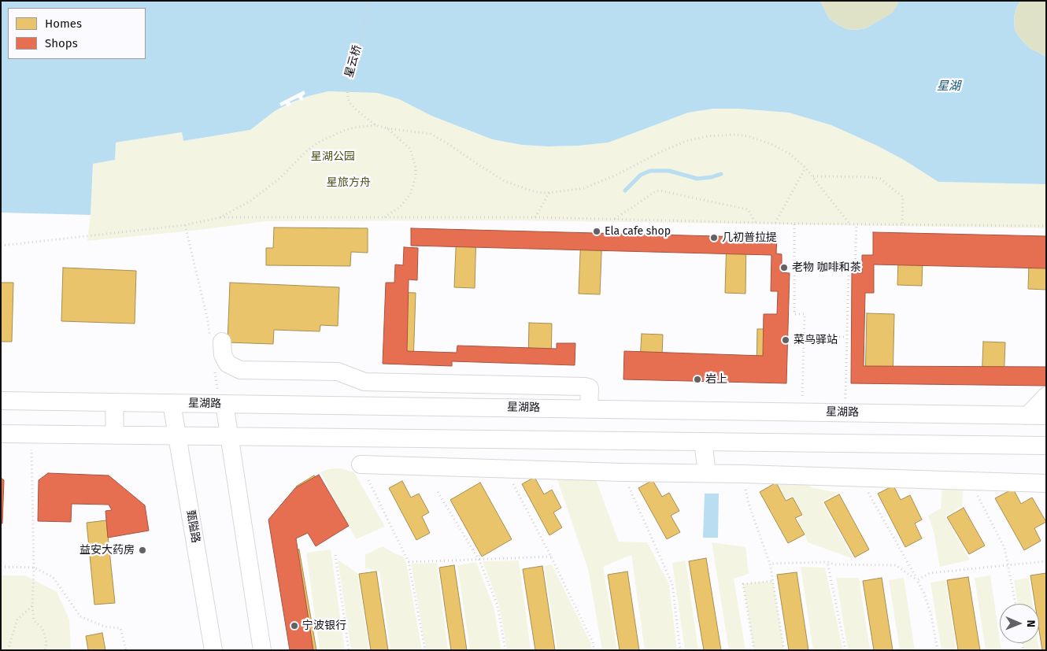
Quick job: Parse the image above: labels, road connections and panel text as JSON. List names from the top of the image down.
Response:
{
  "streets": {
    "street": ["星湖路", "甄隘路"],
    "path": ["星云桥"]
  },
  "crossings": [
    ["星湖路", "甄隘路"]
  ],
  "water": ["星湖"],
  "parks": ["星湖公园", "星旅方舟"],
  "places": [
    "Ela cafe shop",
    "几初普拉提",
    "老物 咖啡和茶",
    "菜鸟驿站",
    "岩上",
    "益安大药房",
    "宁波银行"
  ],
  "legend": ["Homes", "Shops"],
  "north": "right"
}
